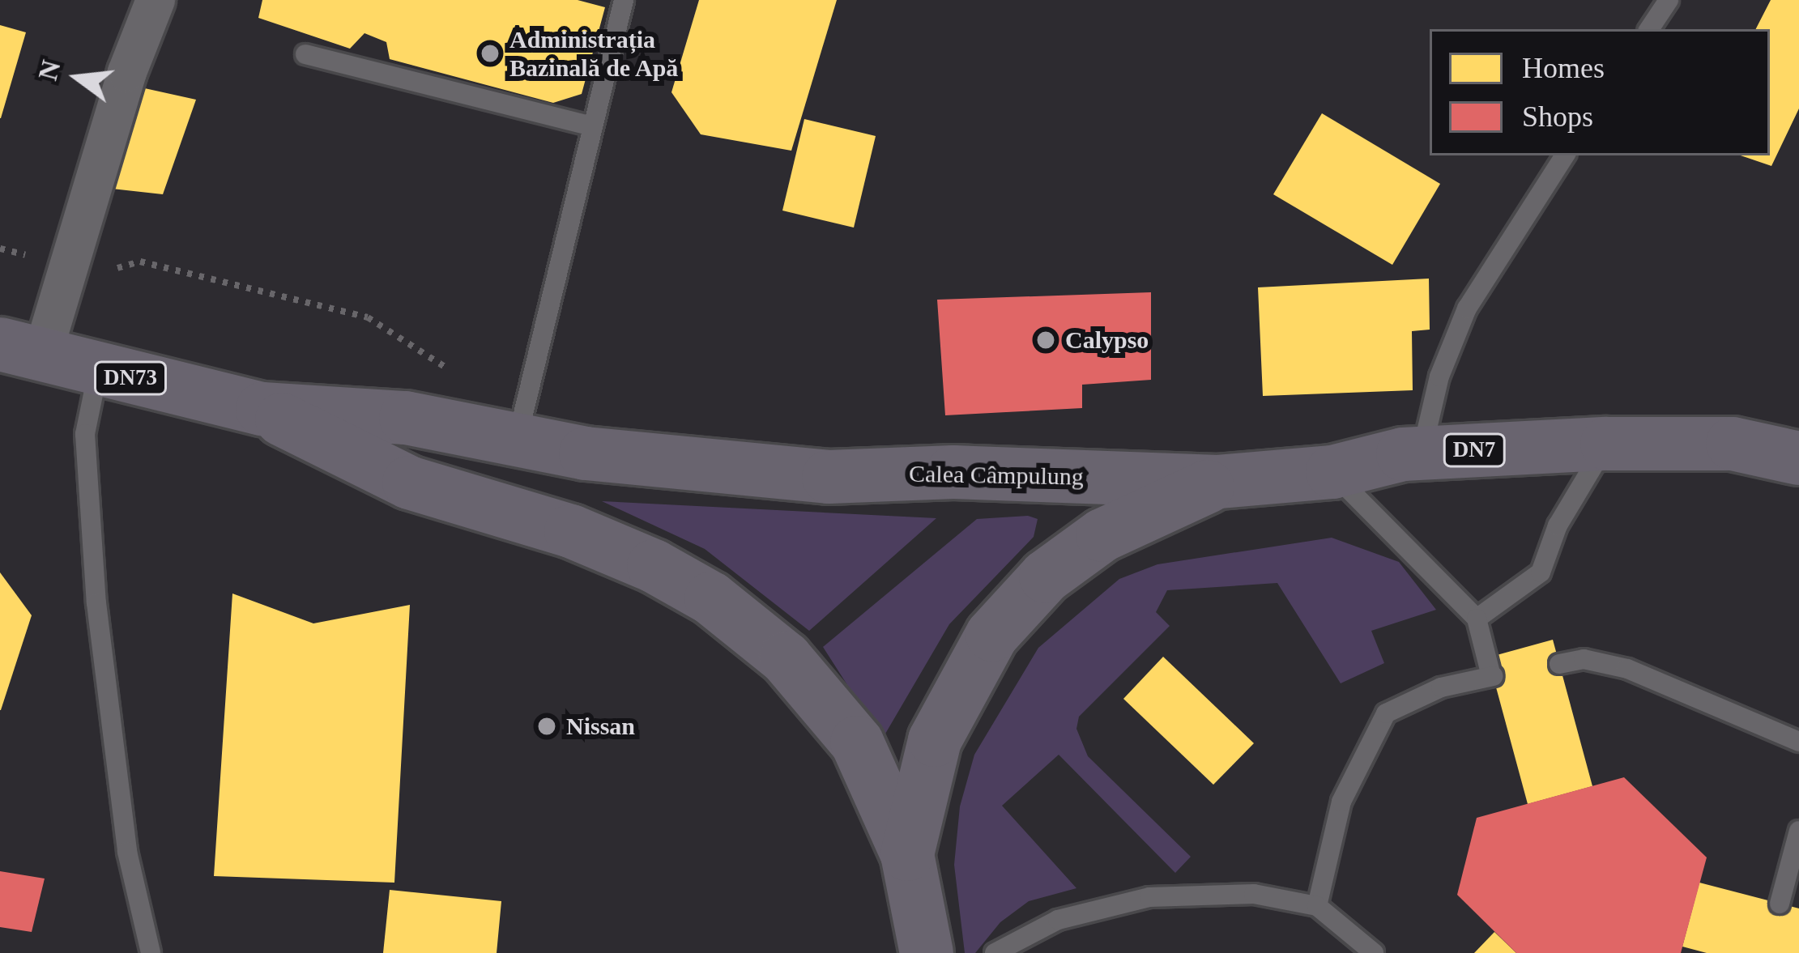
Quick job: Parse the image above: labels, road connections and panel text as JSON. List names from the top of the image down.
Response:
{
  "streets": {
    "highway": ["DN73", "DN7", "Calea Câmpulung"]
  },
  "crossings": [
    ["DN7", "Calea Câmpulung"]
  ],
  "places": ["Administrația Bazinală de Apă", "Calypso", "Nissan"],
  "legend": ["Homes", "Shops"],
  "north": "left"
}
